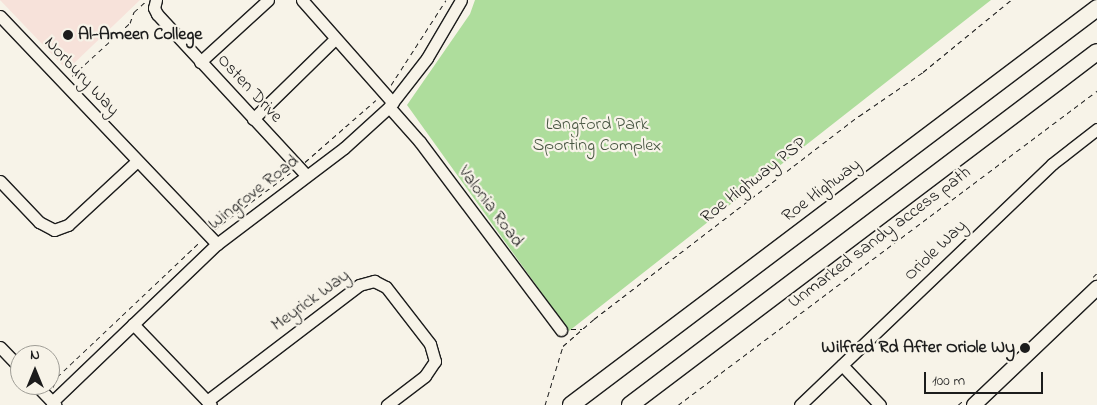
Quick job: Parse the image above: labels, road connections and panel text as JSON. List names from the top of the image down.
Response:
{
  "streets": {
    "highway": ["Roe Highway"],
    "street": [
      "Norbury Way",
      "Osten Drive",
      "Wingrove Road",
      "Valonia Road",
      "Oriole Way",
      "Meyrick Way"
    ],
    "path": ["Roe Highway PSP", "Unmarked sandy access path"]
  },
  "crossings": [
    ["Norbury Way", "Wingrove Road"],
    ["Osten Drive", "Wingrove Road"],
    ["Wingrove Road", "Valonia Road"],
    ["Wingrove Road", "Meyrick Way"]
  ],
  "parks": ["Langford Park Sporting Complex"],
  "places": ["Al-Ameen College", "Wilfred Rd After Oriole Wy"],
  "scale_bar": "100 m",
  "north": "top"
}
